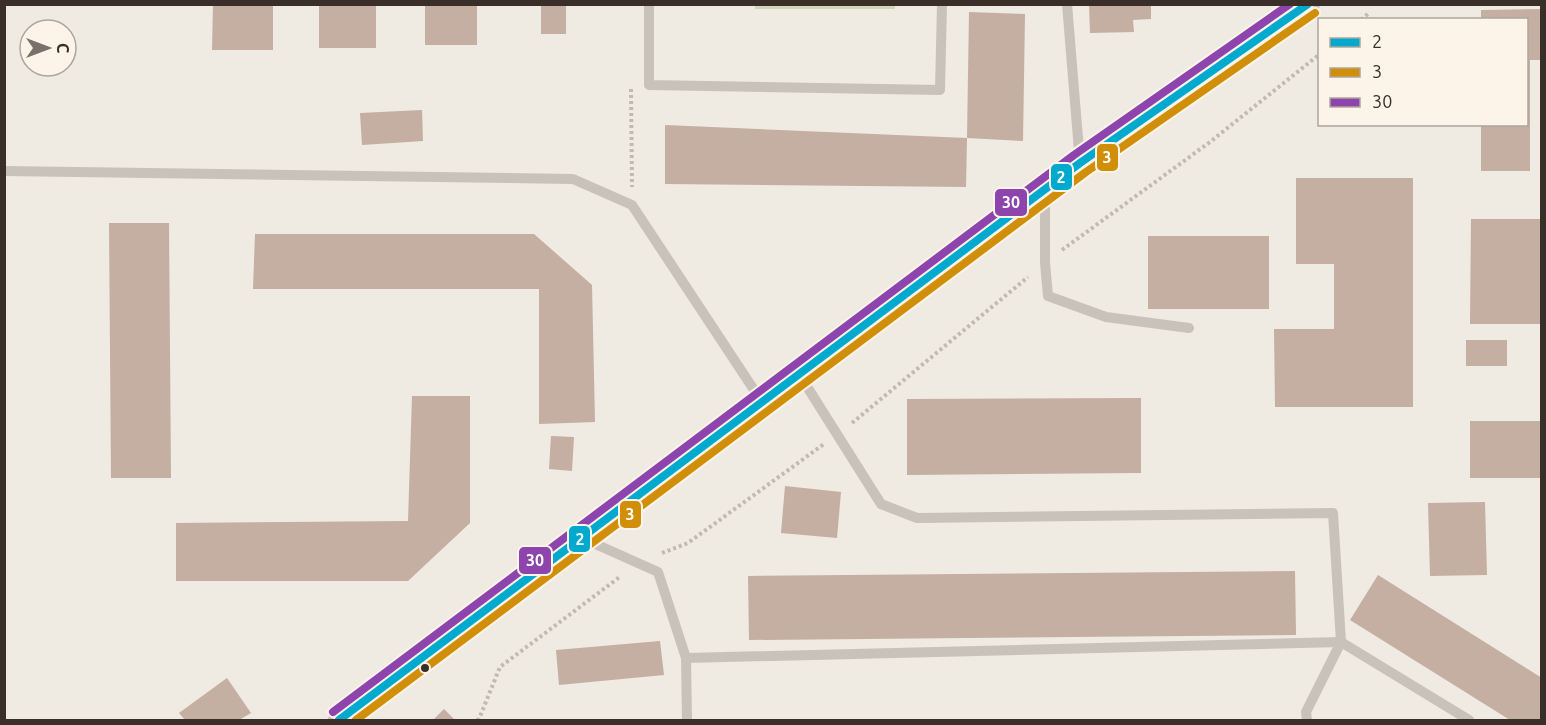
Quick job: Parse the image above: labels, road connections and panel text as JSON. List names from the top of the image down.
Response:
{
  "lines": ["transit line 2", "transit line 30", "transit line 3"],
  "legend": ["2", "3", "30"],
  "north": "right"
}
